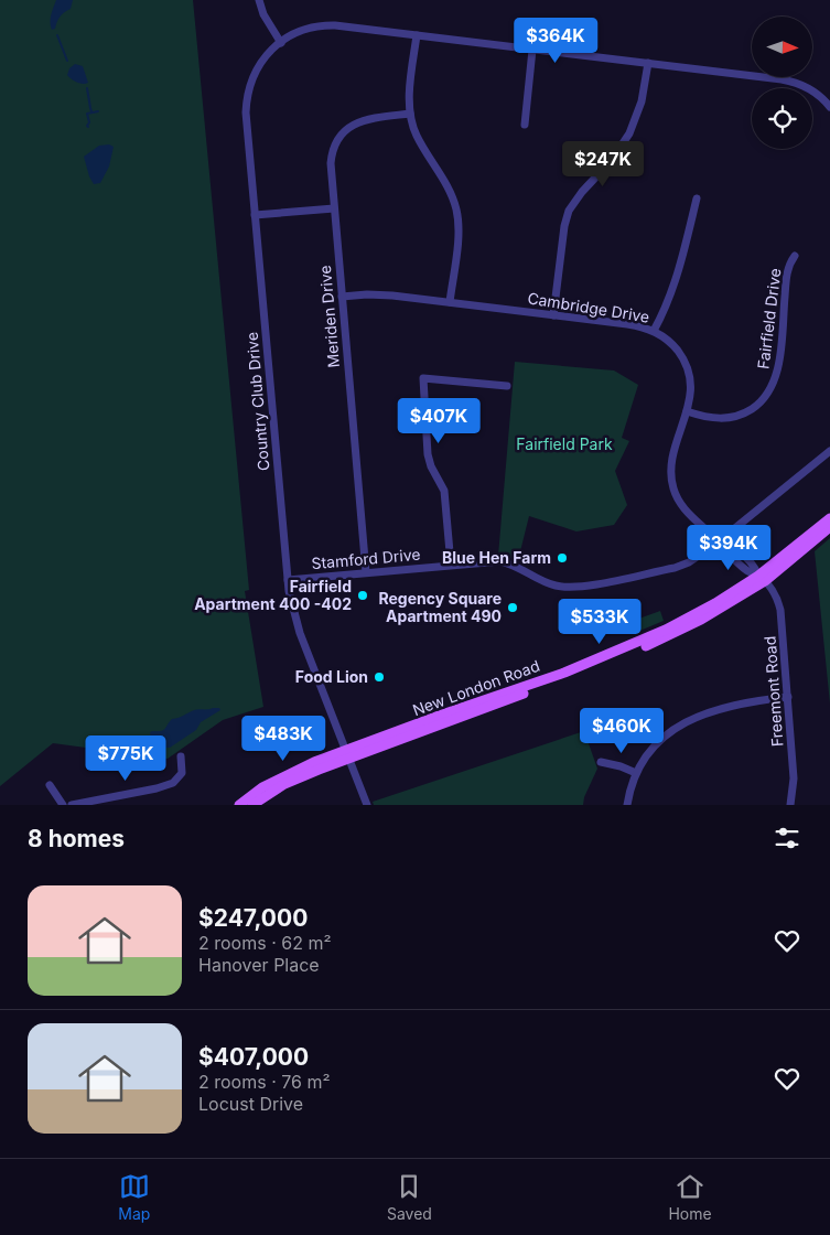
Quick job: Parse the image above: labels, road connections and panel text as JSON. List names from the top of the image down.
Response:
{
  "streets": {
    "main road": ["New London Road"],
    "street": [
      "Cambridge Drive",
      "Meriden Drive",
      "Fairfield Drive",
      "Country Club Drive",
      "Stamford Drive",
      "Freemont Road"
    ]
  },
  "crossings": [
    ["Cambridge Drive", "Meriden Drive"],
    ["Cambridge Drive", "Fairfield Drive"],
    ["Cambridge Drive", "Stamford Drive"],
    ["Cambridge Drive", "New London Road"],
    ["Cambridge Drive", "Freemont Road"],
    ["Meriden Drive", "Stamford Drive"],
    ["Country Club Drive", "Stamford Drive"],
    ["Country Club Drive", "New London Road"],
    ["New London Road", "Freemont Road"]
  ],
  "parks": ["Fairfield Park"],
  "places": [
    "Blue Hen Farm",
    "Fairfield Apartment 400 -402",
    "Regency Square Apartment 490",
    "Food Lion"
  ],
  "north": "right",
  "page": {
    "price": [
      "$364K",
      "$247K",
      "$407K",
      "$394K",
      "$533K",
      "$460K",
      "$483K",
      "$775K"
    ],
    "heading": "8 homes",
    "list": [
      {
        "name": "$247,000",
        "note": "2 rooms · 62 m² · Hanover Place"
      },
      {
        "name": "$407,000",
        "note": "2 rooms · 76 m² · Locust Drive"
      }
    ],
    "tabs": ["Map", "Saved", "Home"]
  }
}
